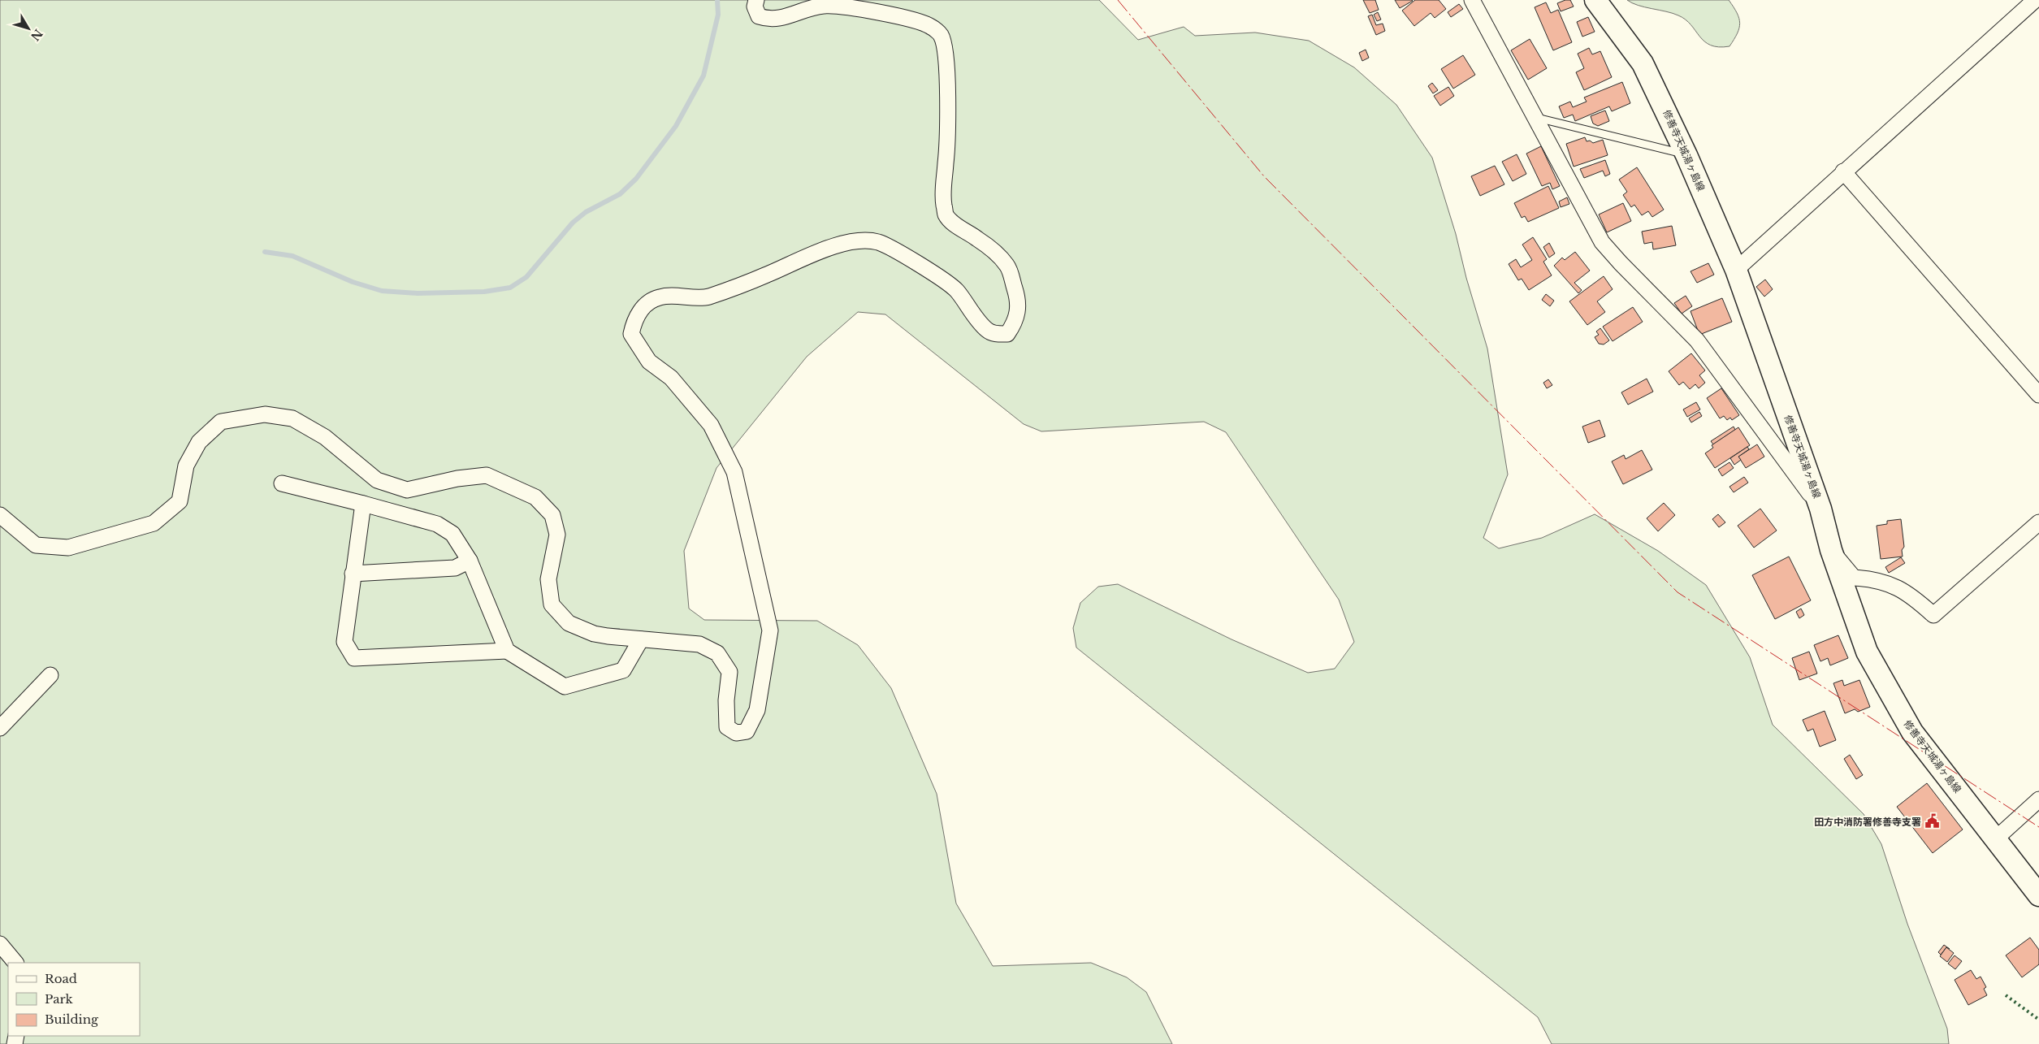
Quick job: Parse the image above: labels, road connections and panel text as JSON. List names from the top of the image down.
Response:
{
  "streets": {
    "main road": ["修善寺天城湯ヶ島線"]
  },
  "places": {
    "public building": ["田方中消防署修善寺支署"]
  },
  "legend": ["Road", "Park", "Building"],
  "north": "bottom right"
}
